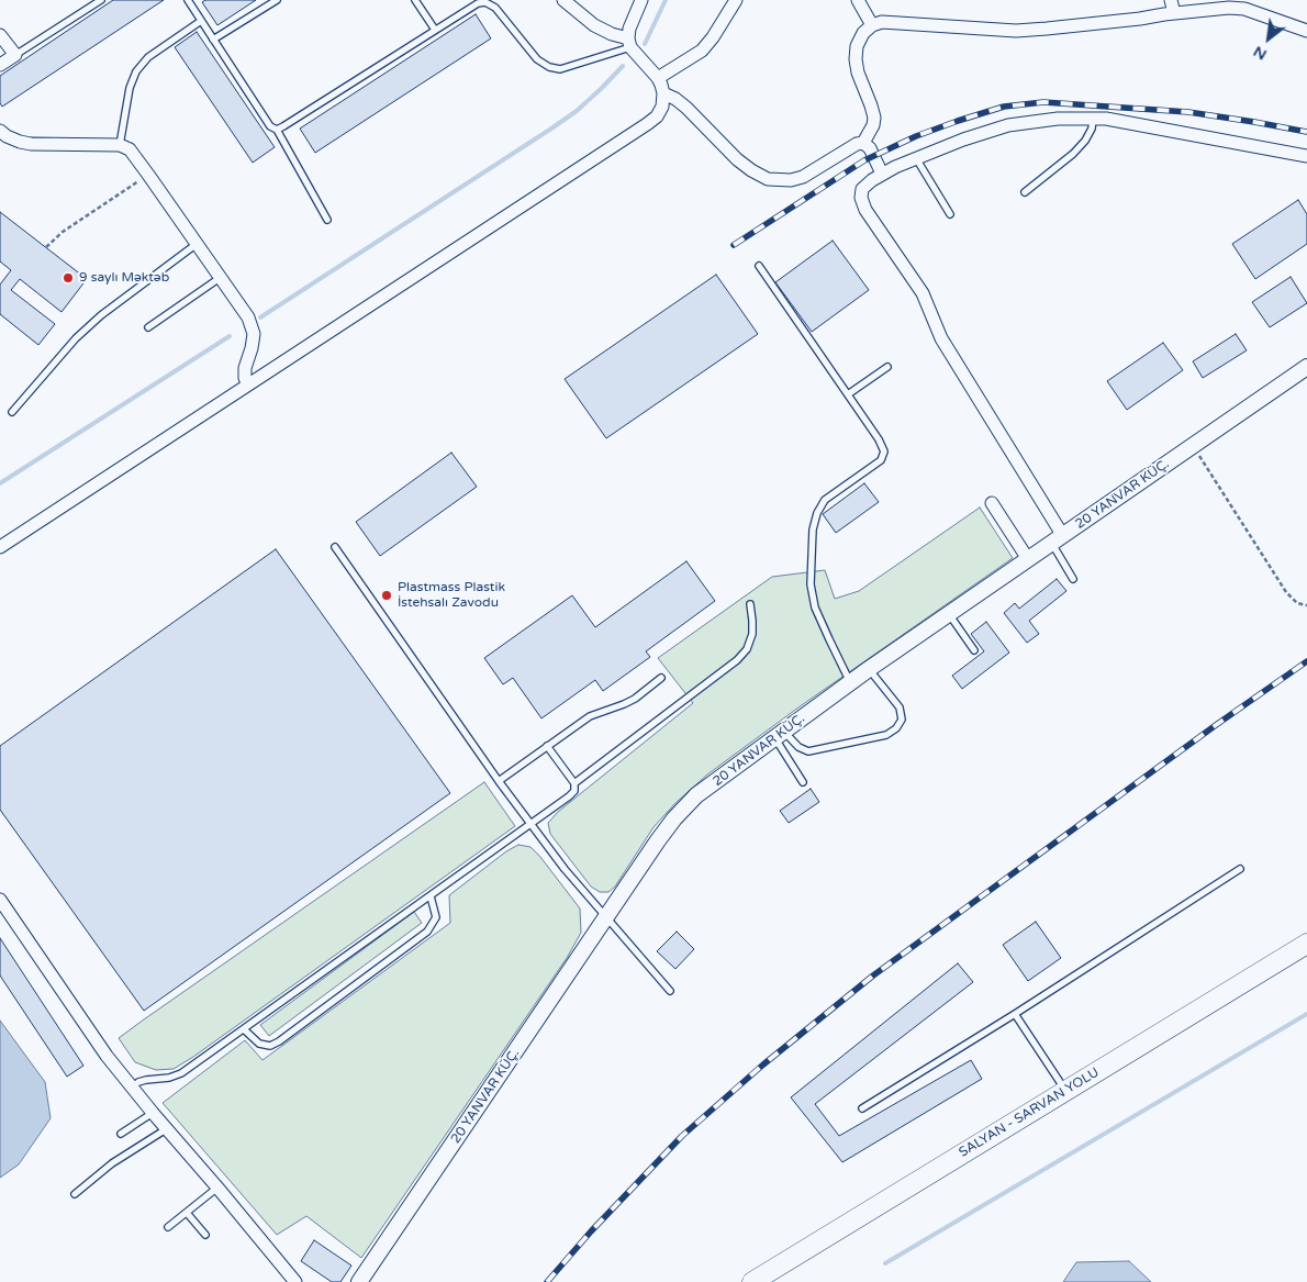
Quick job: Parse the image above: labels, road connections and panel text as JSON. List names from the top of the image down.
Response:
{
  "streets": {
    "main road": ["SALYAN - SARVAN YOLU"],
    "street": ["20 YANVAR KÜÇ."]
  },
  "places": ["9 saylı Məktəb", "Plastmass Plastik İstehsalı Zavodu"],
  "north": "bottom left"
}
